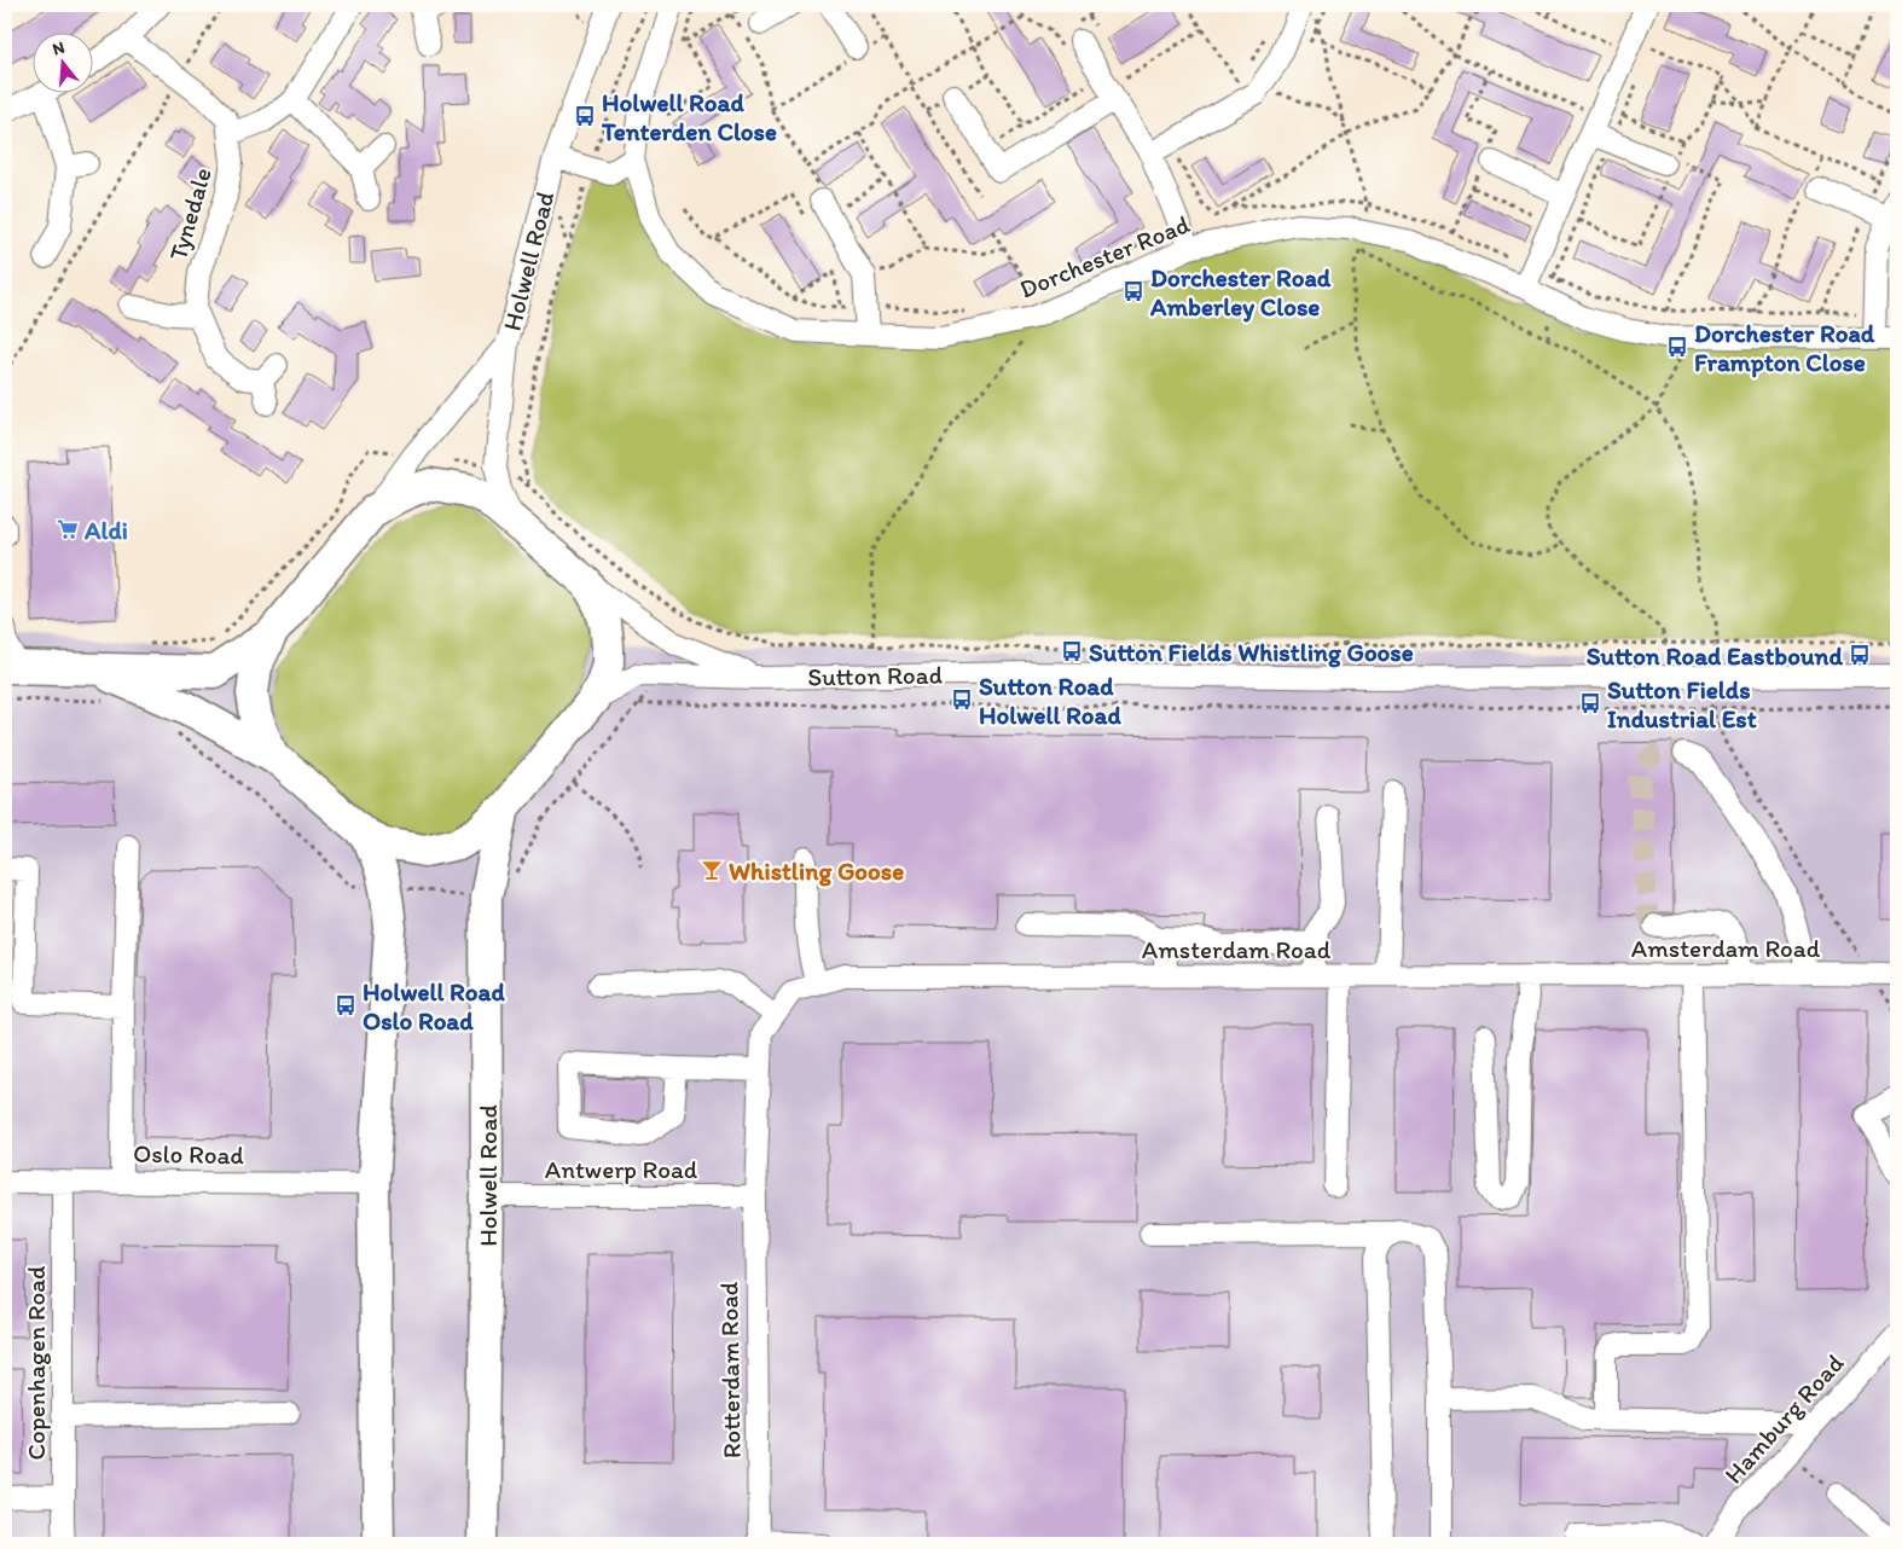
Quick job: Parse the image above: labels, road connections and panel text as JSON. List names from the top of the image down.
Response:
{
  "streets": {
    "highway": ["Holwell Road"],
    "street": [
      "Tynedale",
      "Dorchester Road",
      "Sutton Road",
      "Amsterdam Road",
      "Oslo Road",
      "Antwerp Road",
      "Copenhagen Road",
      "Rotterdam Road",
      "Hamburg Road"
    ]
  },
  "crossings": [
    ["Holwell Road", "Antwerp Road"],
    ["Amsterdam Road", "Antwerp Road"],
    ["Amsterdam Road", "Rotterdam Road"],
    ["Oslo Road", "Copenhagen Road"],
    ["Antwerp Road", "Rotterdam Road"]
  ],
  "places": {
    "bus stop": [
      "Holwell Road Tenterden Close",
      "Dorchester Road Amberley Close",
      "Dorchester Road Frampton Close",
      "Sutton Fields Whistling Goose",
      "Sutton Road Eastbound",
      "Sutton Road Holwell Road",
      "Sutton Fields Industrial Est",
      "Holwell Road Oslo Road"
    ],
    "supermarket": ["Aldi"],
    "bar": ["Whistling Goose"]
  },
  "north": "top"
}
